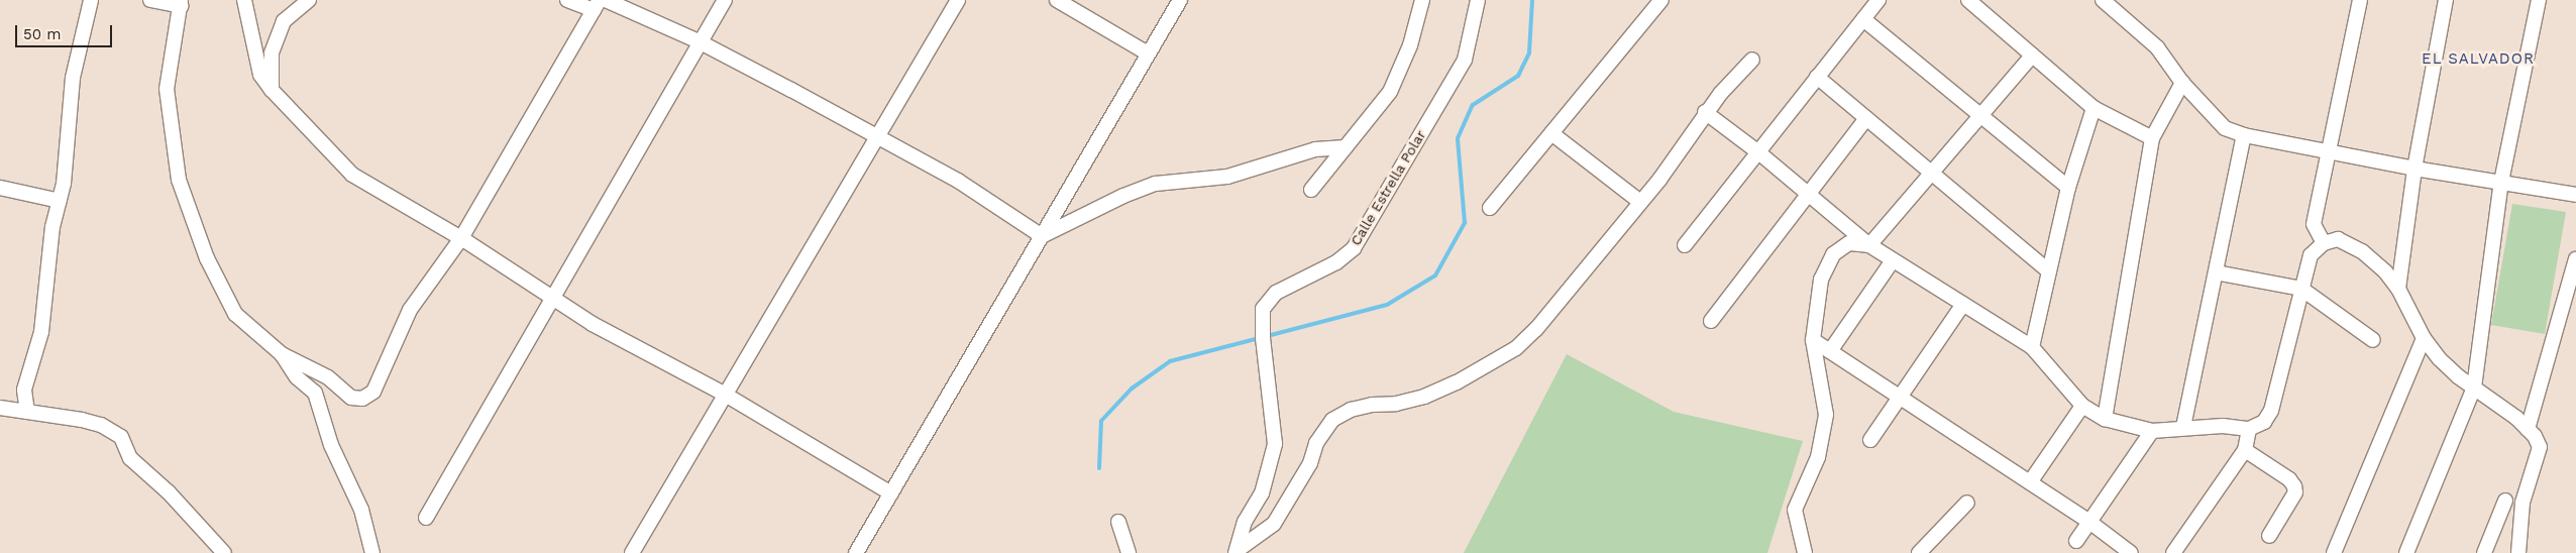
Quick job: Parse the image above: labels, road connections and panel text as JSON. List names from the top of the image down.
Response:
{
  "streets": {
    "street": ["Calle Estrella Polar"]
  },
  "districts": ["EL SALVADOR"],
  "scale_bar": "50 m"
}
